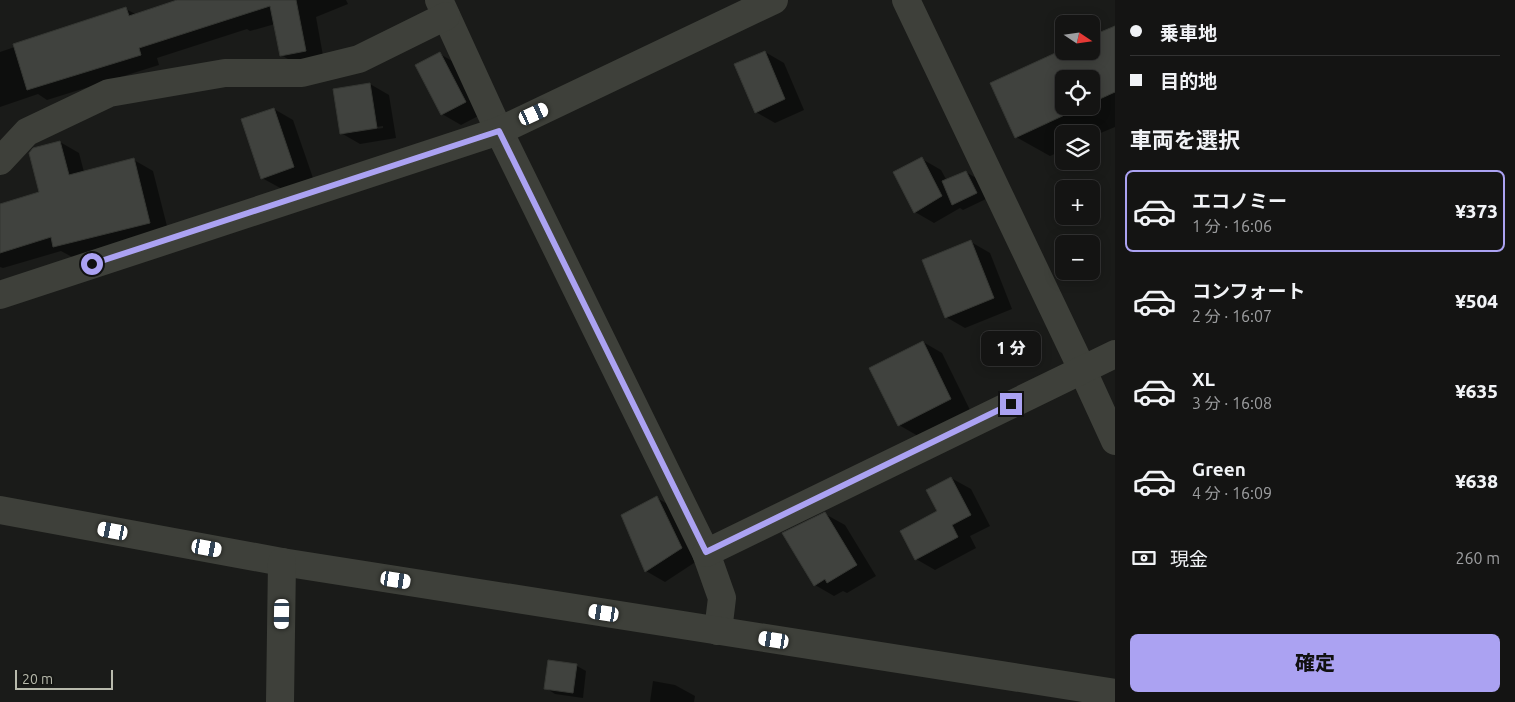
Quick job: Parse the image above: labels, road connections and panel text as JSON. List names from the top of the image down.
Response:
{
  "scale_bar": "20 m",
  "north": "right",
  "page": {
    "banner": ["乗車地", "目的地"],
    "map_buttons": ["+", "−"],
    "heading": "車両を選択",
    "list": [
      {
        "name": "エコノミー",
        "note": "1 分 · 16:06",
        "value": "¥373"
      },
      {
        "name": "コンフォート",
        "note": "2 分 · 16:07",
        "value": "¥504"
      },
      {
        "name": "XL",
        "note": "3 分 · 16:08",
        "value": "¥635"
      },
      {
        "name": "Green",
        "note": "4 分 · 16:09",
        "value": "¥638"
      }
    ],
    "bubble": "1 分",
    "pay": ["現金", "260 m"],
    "buttons": "確定",
    "scale": "20 m"
  }
}
